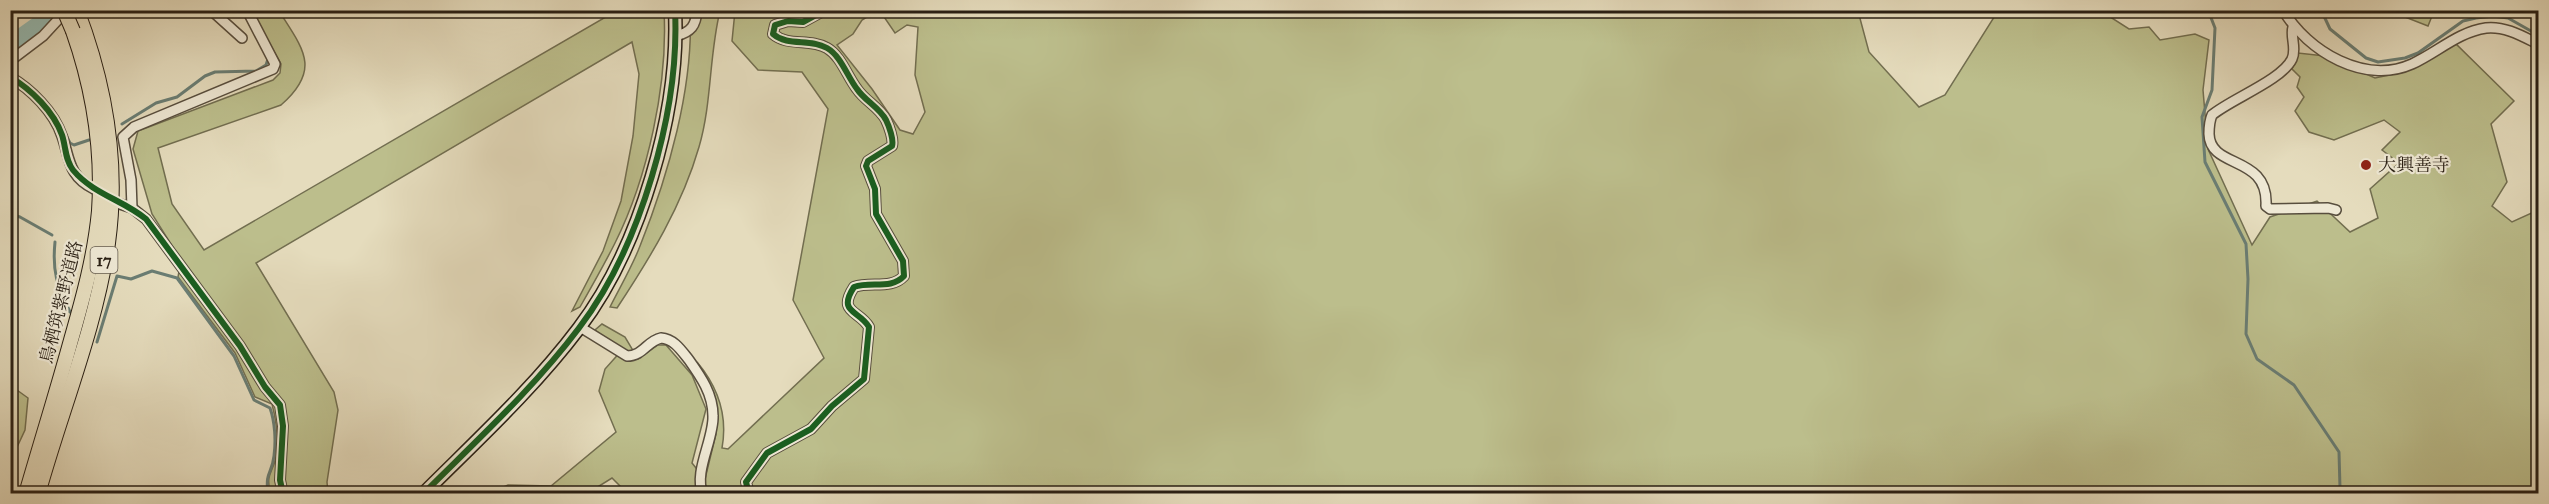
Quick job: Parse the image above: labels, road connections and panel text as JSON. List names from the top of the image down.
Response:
{
  "streets": {
    "main road": ["17", "鳥栖筑紫野道路"]
  },
  "crossings": [
    ["17", "鳥栖筑紫野道路"]
  ],
  "places": ["大興善寺"]
}
